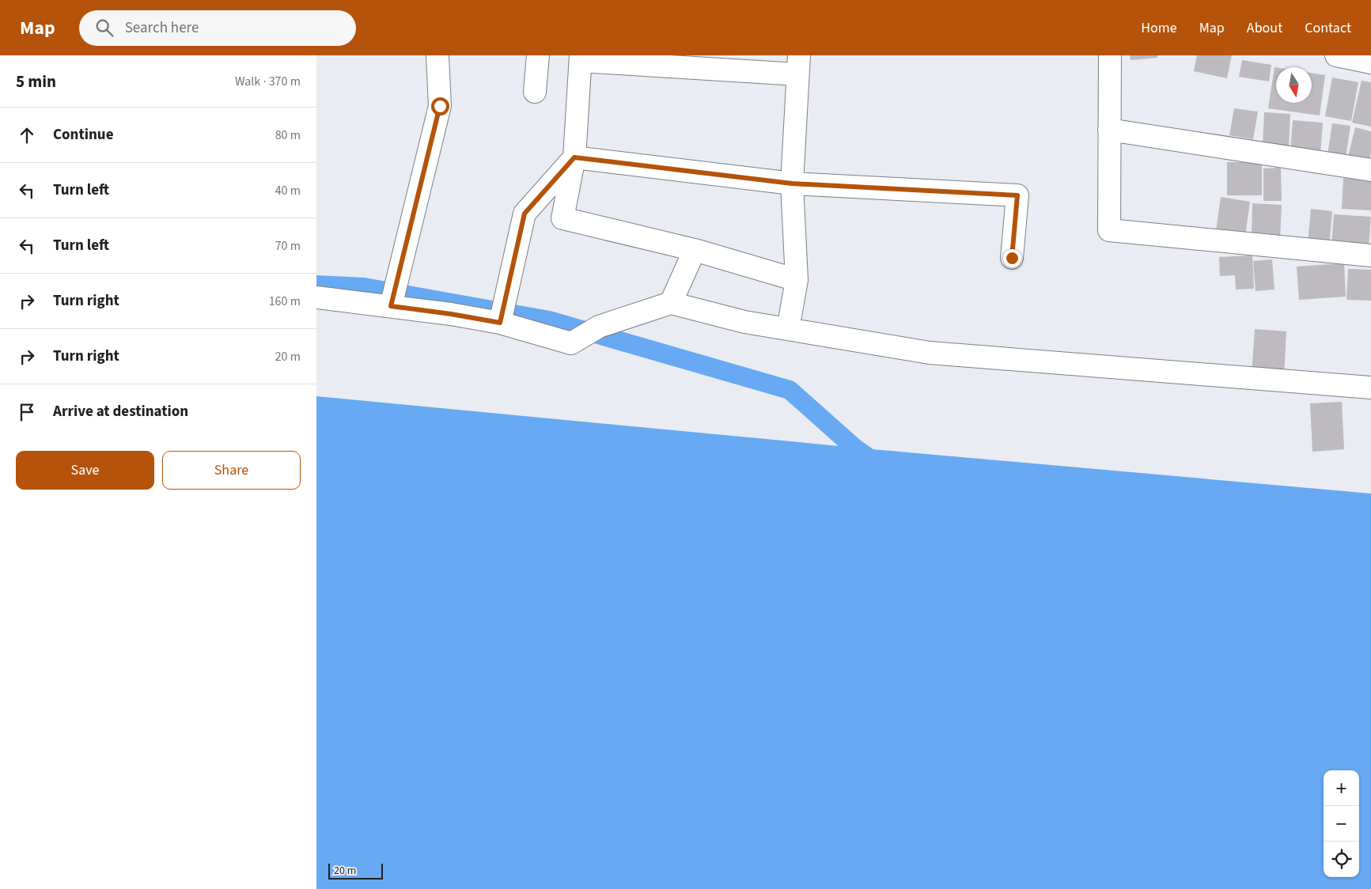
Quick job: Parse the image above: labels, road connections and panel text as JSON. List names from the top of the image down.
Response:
{
  "scale_bar": "20 m",
  "north": "bottom",
  "page": {
    "header": "Map",
    "search": "Search here",
    "nav": [
      "Home",
      "Map",
      "About",
      "Contact"
    ],
    "heading": ["5 min", "Walk · 370 m"],
    "list": [
      ["Continue", "80 m"],
      ["Turn left", "40 m"],
      ["Turn left", "70 m"],
      ["Turn right", "160 m"],
      ["Turn right", "20 m"],
      "Arrive at destination"
    ],
    "buttons": ["Save", "Share"],
    "map_buttons": ["+", "−"],
    "scale": "20 m"
  }
}
